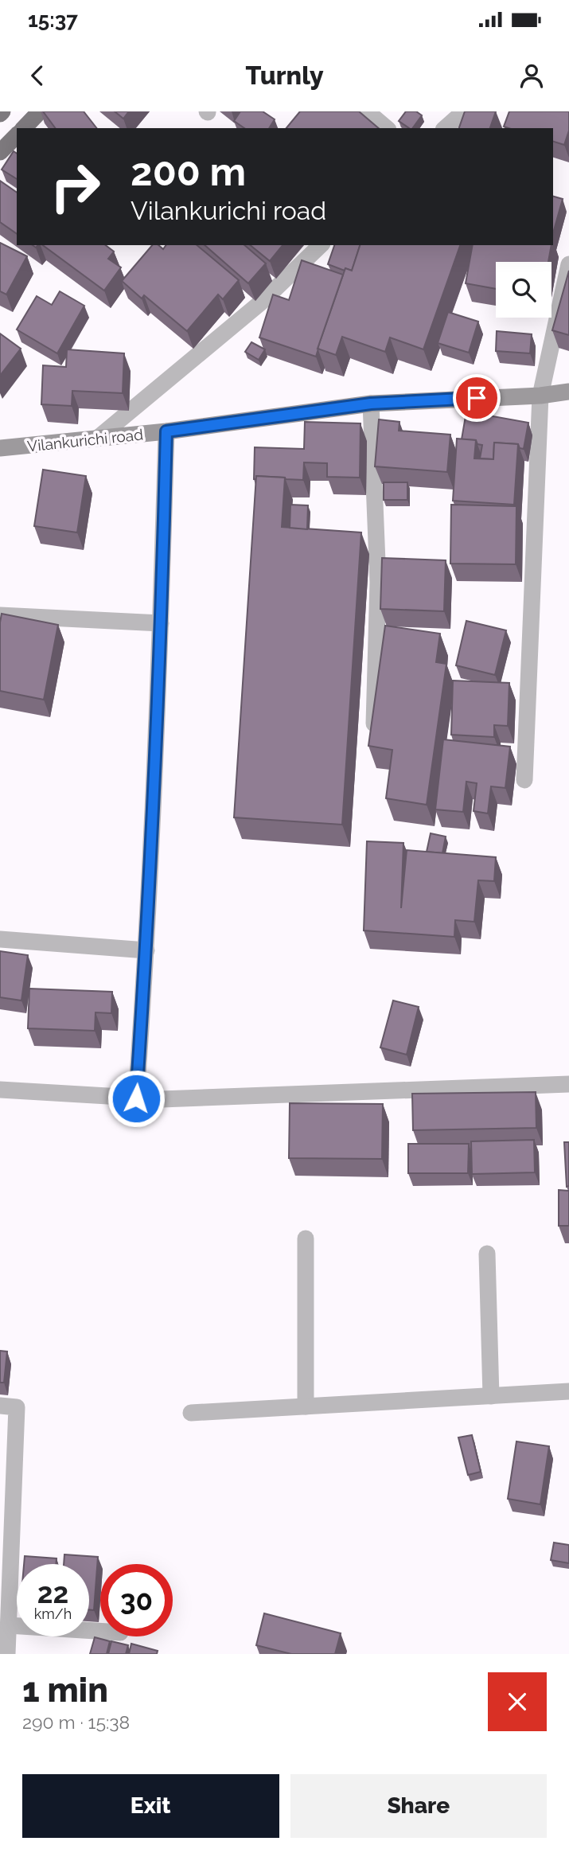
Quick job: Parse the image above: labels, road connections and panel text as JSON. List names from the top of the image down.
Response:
{
  "streets": {
    "main road": ["Vilankurichi road"]
  },
  "page": {
    "status": "15:37",
    "header": "Turnly",
    "turn": ["200 m", "Vilankurichi road"],
    "speed": "22 km/h",
    "limit": "30",
    "heading": ["1 min", "290 m · 15:38"],
    "buttons": ["Exit", "Share"]
  }
}
